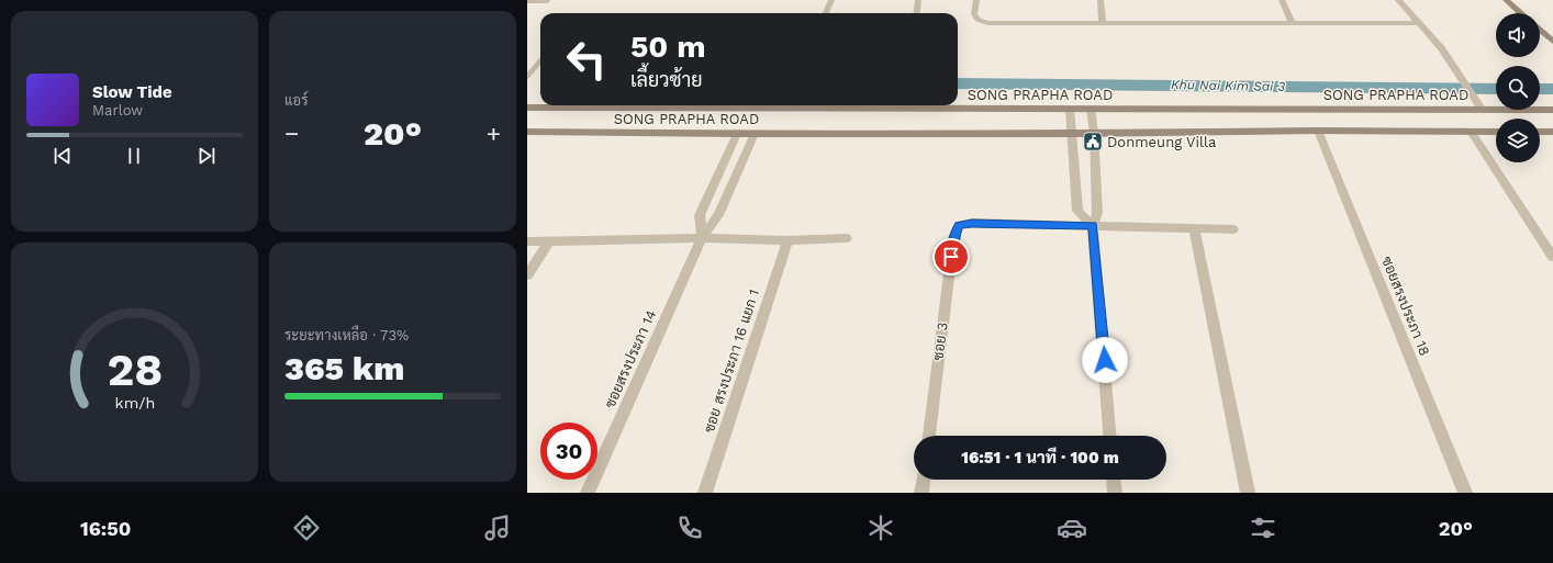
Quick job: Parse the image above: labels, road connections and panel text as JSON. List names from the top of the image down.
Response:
{
  "streets": {
    "main road": ["SONG PRAPHA ROAD"],
    "street": [
      "ซอยสรงประภา 18",
      "ซอย 3",
      "ซอยสรงประภา 14",
      "ซอย สรงประภา 16 แยก 1"
    ]
  },
  "crossings": [
    ["SONG PRAPHA ROAD", "ซอยสรงประภา 18"],
    ["SONG PRAPHA ROAD", "ซอยสรงประภา 14"]
  ],
  "water": ["Khu Nai Kim Sai 3"],
  "places": {
    "public building": ["Donmeung Villa"]
  },
  "page": {
    "tile": [
      "แอร์",
      ["ระยะทางเหลือ · 73%", "365 km"]
    ],
    "turn": ["50 m", "เลี้ยวซ้าย"],
    "song": ["Slow Tide", "Marlow"],
    "heat": ["−", "20°", "+"],
    "limit": "30",
    "trip": "16:51 · 1 นาที · 100 m",
    "tabs": ["16:50", "20°"],
    "gauge": ["28", "km/h"]
  }
}
